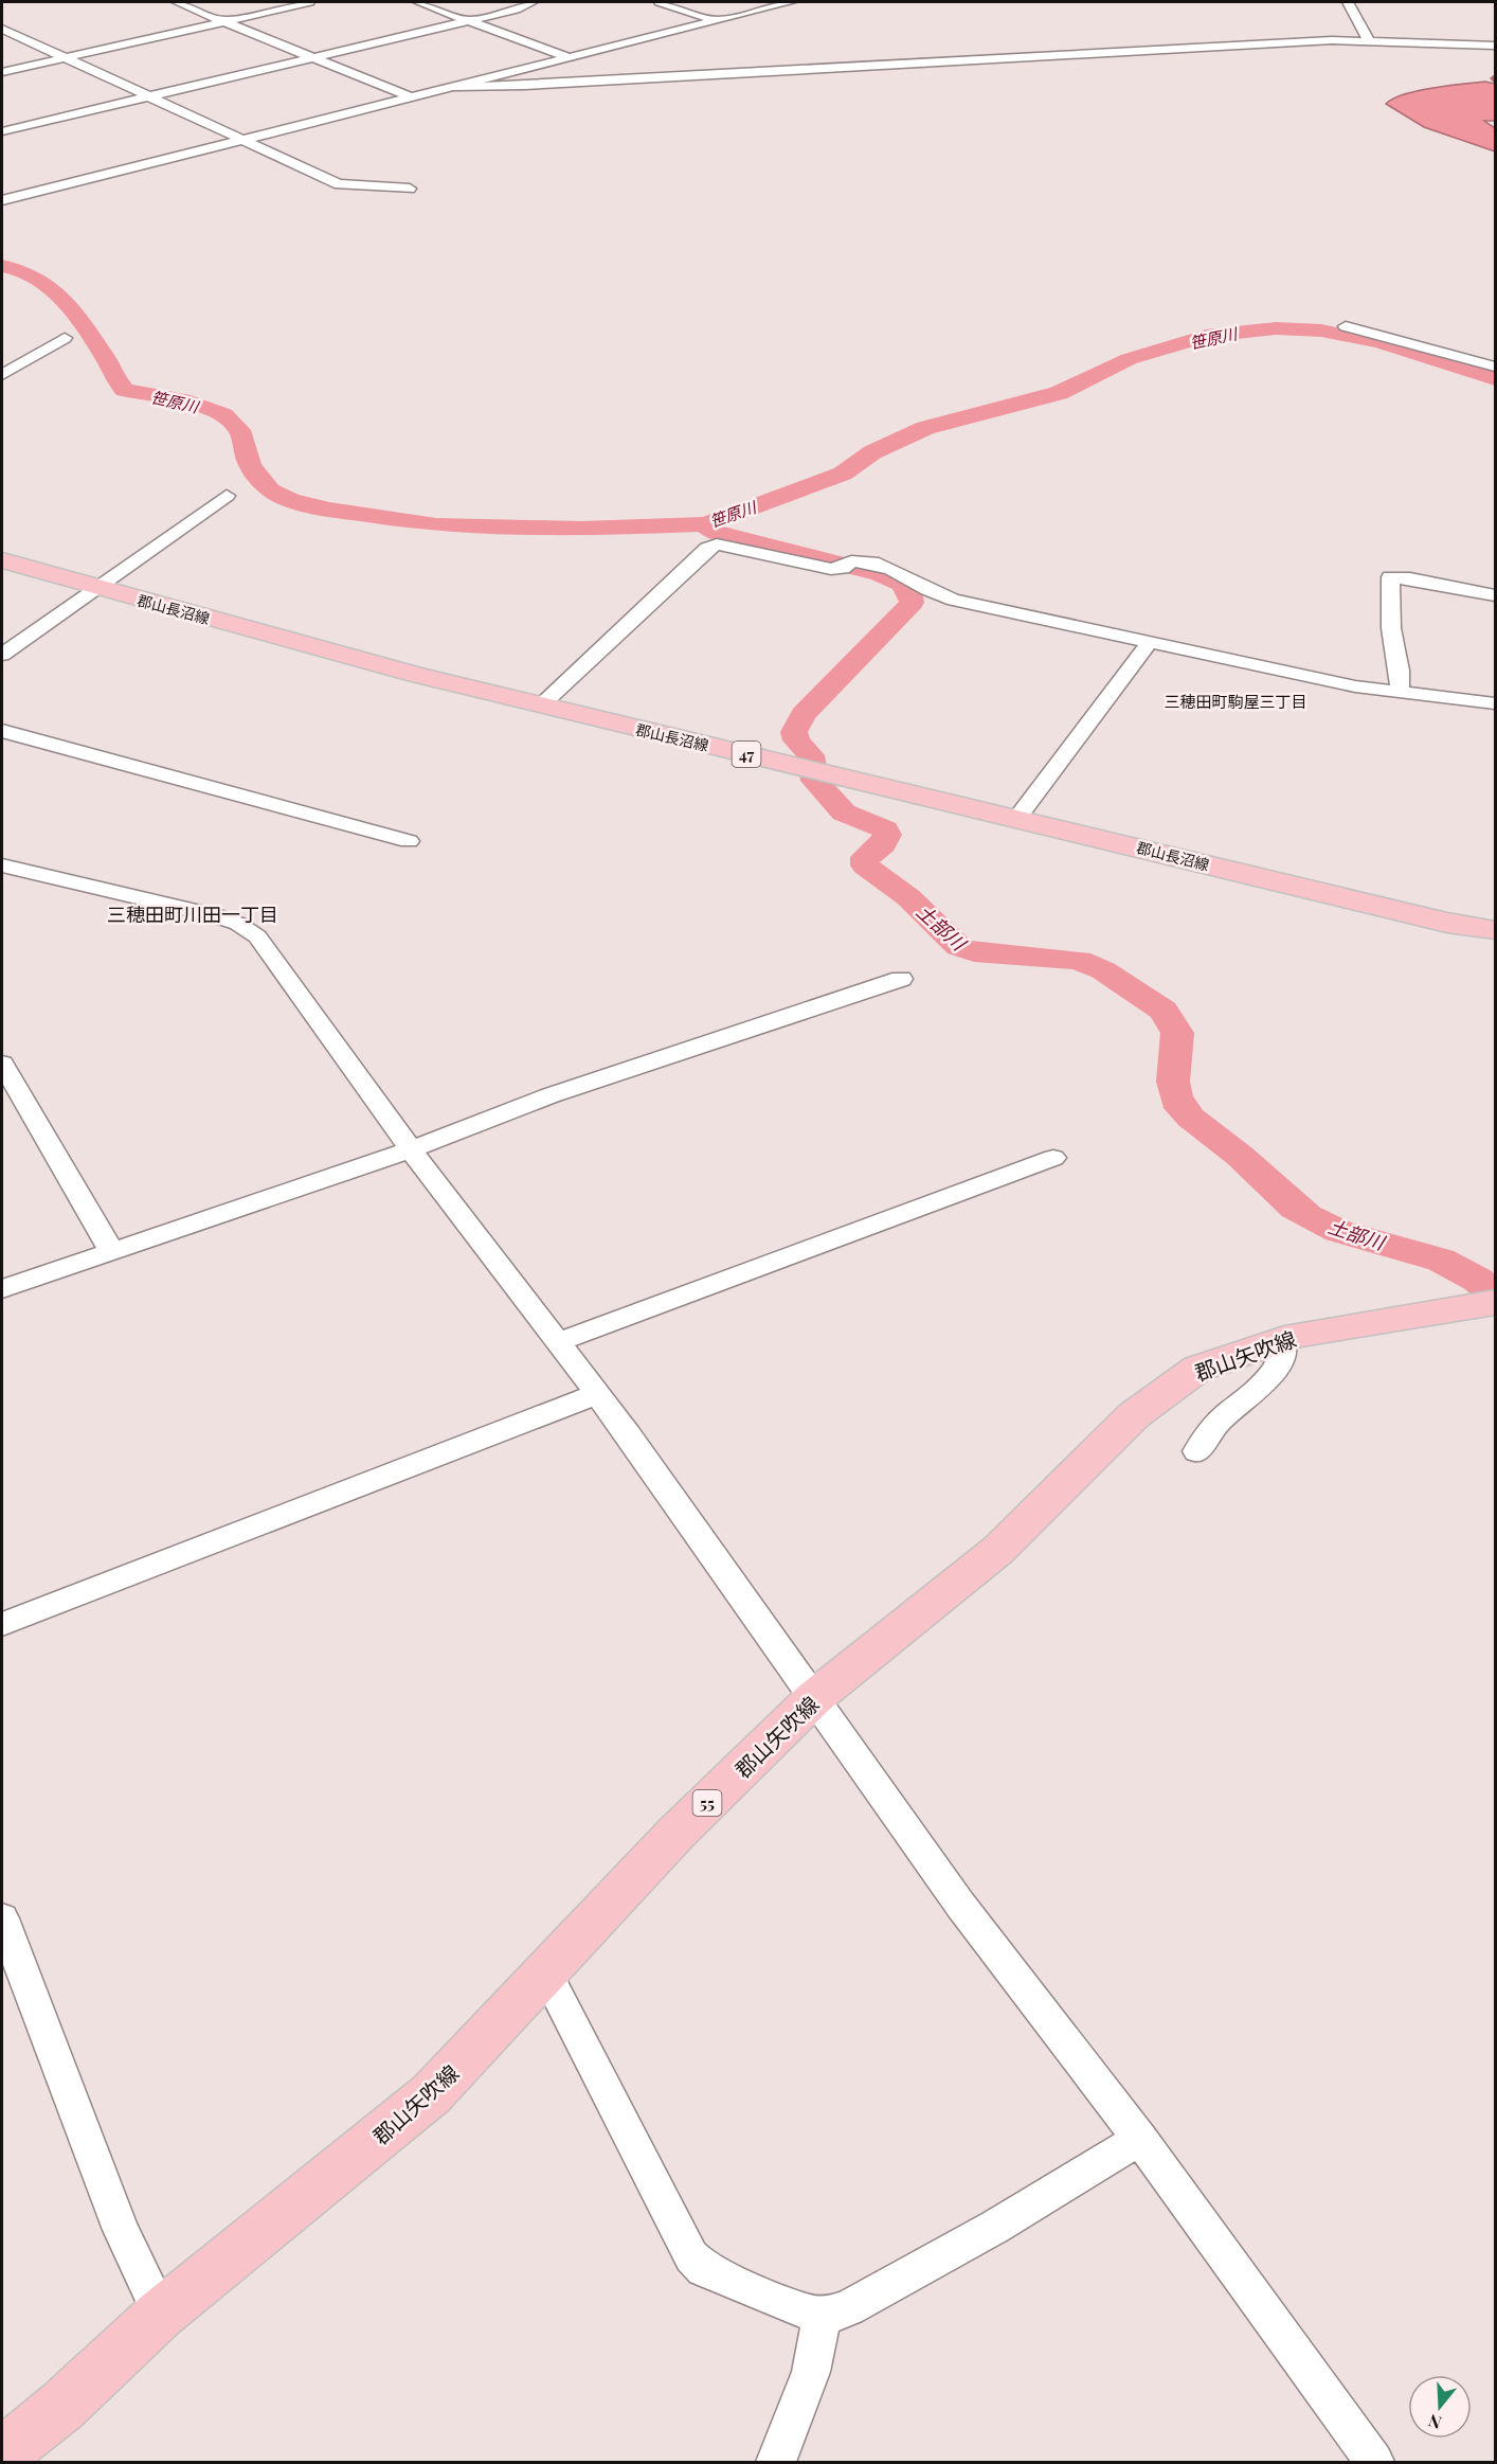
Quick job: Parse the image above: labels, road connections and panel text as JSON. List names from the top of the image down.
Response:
{
  "streets": {
    "main road": [
      "郡山長沼線",
      "47",
      "郡山矢吹線",
      "55"
    ]
  },
  "districts": ["三穂田町駒屋三丁目", "三穂田町川田一丁目"],
  "water": ["笹原川", "土部川"],
  "north": "bottom"
}
